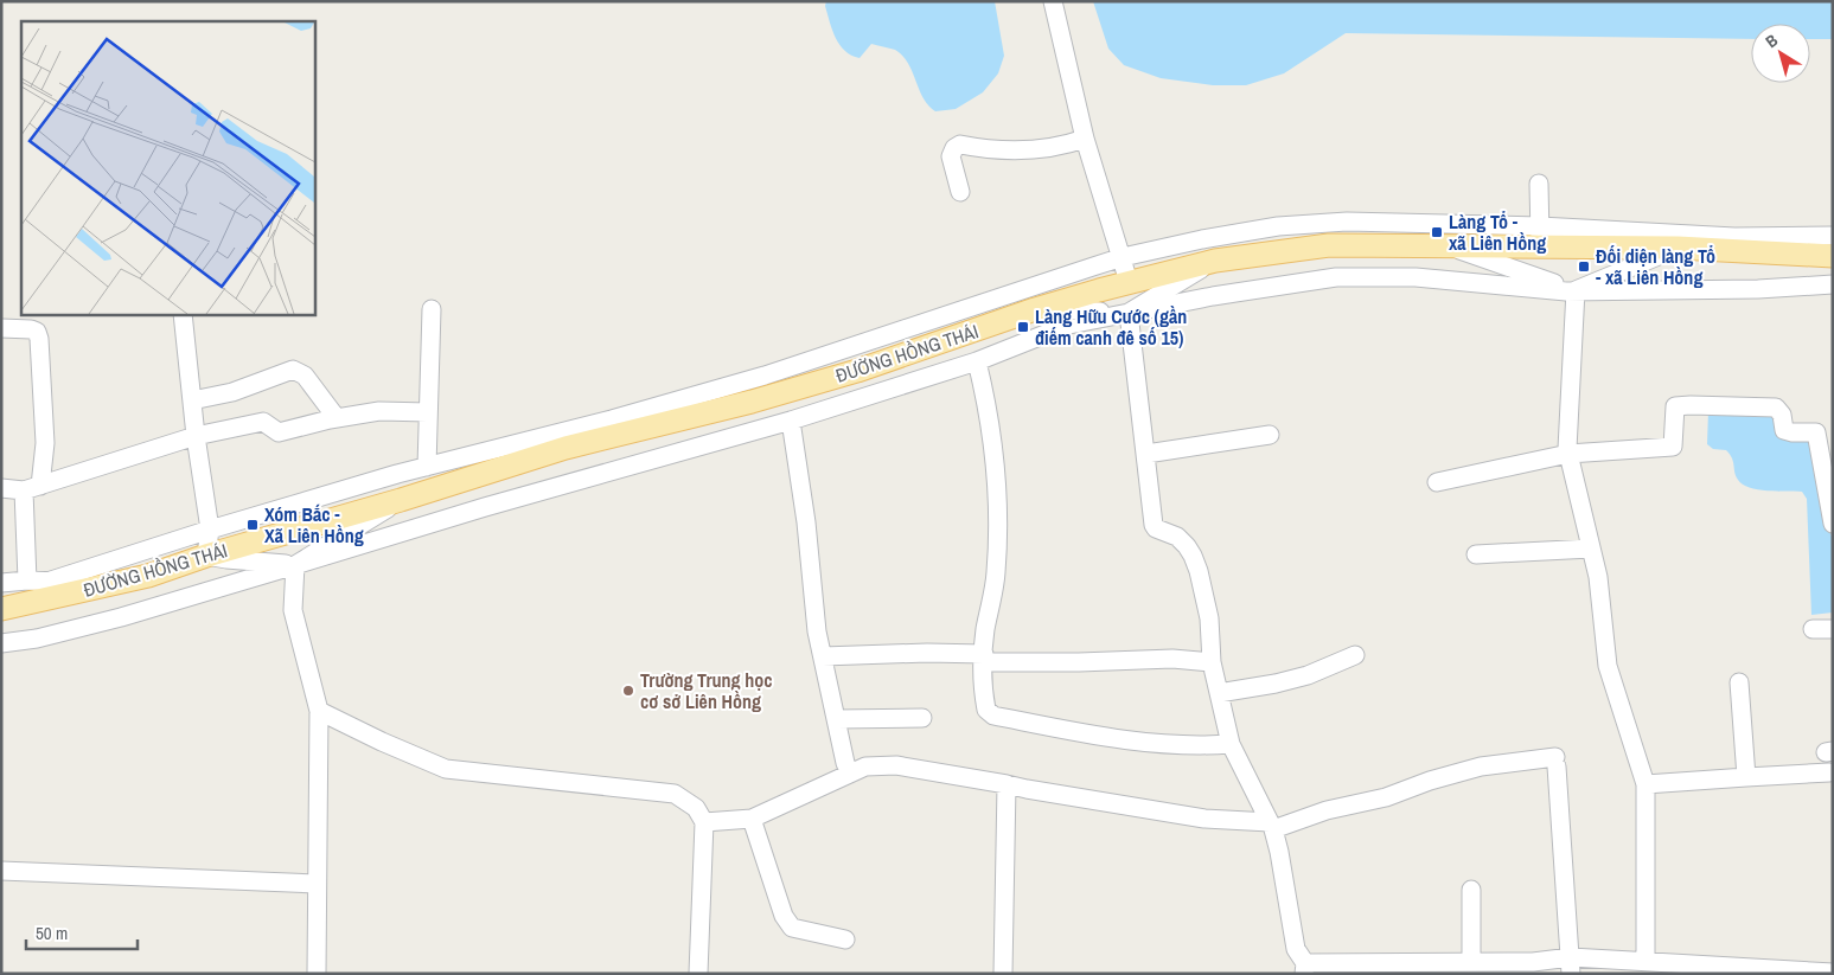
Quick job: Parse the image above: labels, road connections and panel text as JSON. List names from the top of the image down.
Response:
{
  "streets": {
    "main road": ["ĐƯỜNG HỒNG THÁI"]
  },
  "places": {
    "transit": [
      "Làng Tổ - xã Liên Hồng",
      "Đối diện làng Tổ - xã Liên Hồng",
      "Làng Hữu Cước (gần điếm canh đê số 15)",
      "Xóm Bắc - Xã Liên Hồng"
    ],
    "other": ["Trường Trung học cơ sở Liên Hồng"]
  },
  "scale_bar": "50 m",
  "north": "top left"
}
